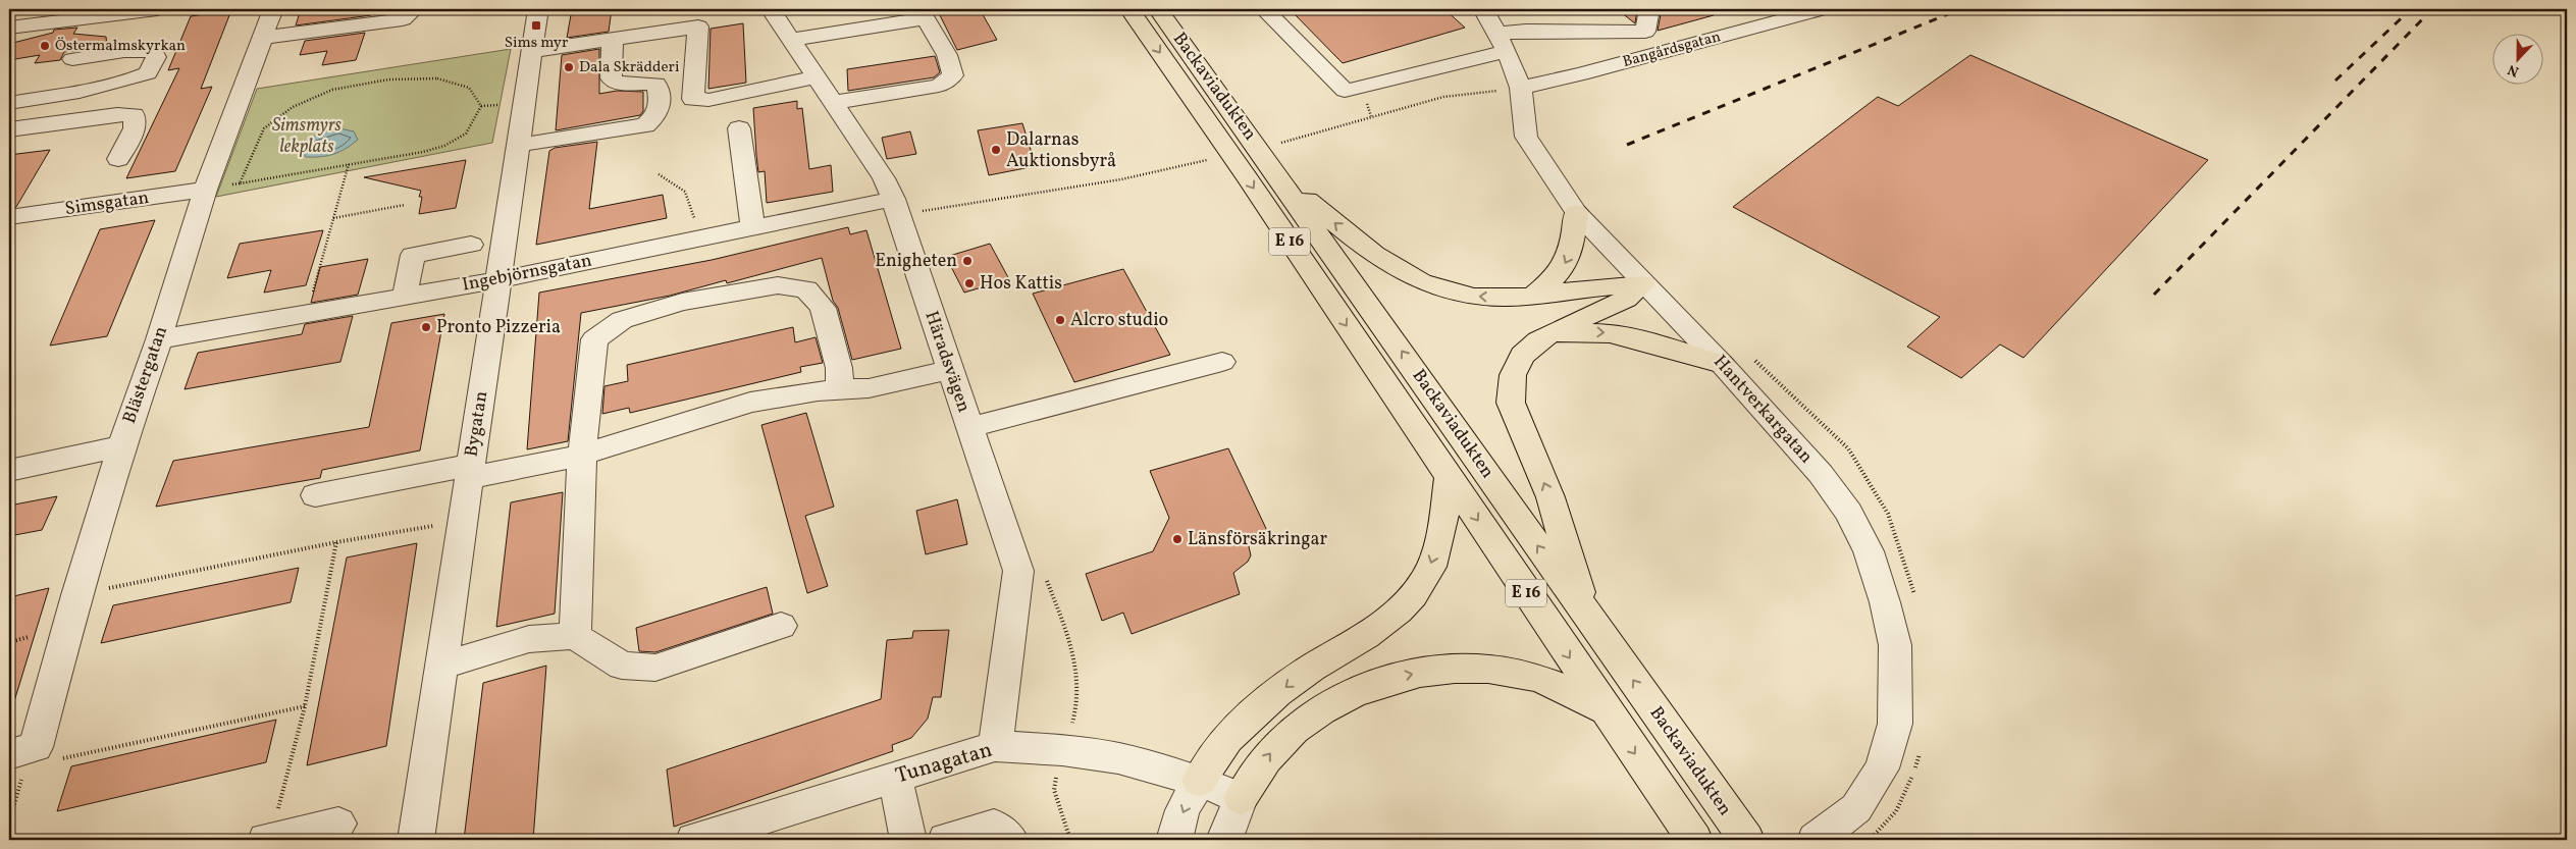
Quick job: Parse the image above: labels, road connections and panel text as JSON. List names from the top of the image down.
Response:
{
  "streets": {
    "highway": ["Backaviadukten", "E 16"],
    "street": [
      "Bangårdsgatan",
      "Simsgatan",
      "Ingebjörnsgatan",
      "Häradsvägen",
      "Blästergatan",
      "Hantverkargatan",
      "Bygatan",
      "Tunagatan"
    ]
  },
  "crossings": [
    ["Bangårdsgatan", "Hantverkargatan"],
    ["Simsgatan", "Blästergatan"],
    ["Ingebjörnsgatan", "Häradsvägen"],
    ["Ingebjörnsgatan", "Blästergatan"],
    ["Ingebjörnsgatan", "Bygatan"],
    ["Häradsvägen", "Tunagatan"]
  ],
  "parks": ["Simsmyrs lekplats"],
  "places": {
    "transit": ["Sims myr"],
    "other": [
      "Östermalmskyrkan",
      "Dala Skrädderi",
      "Dalarnas Auktionsbyrå",
      "Enigheten",
      "Hos Kattis",
      "Alcro studio",
      "Pronto Pizzeria",
      "Länsförsäkringar"
    ]
  },
  "north": "bottom"
}
